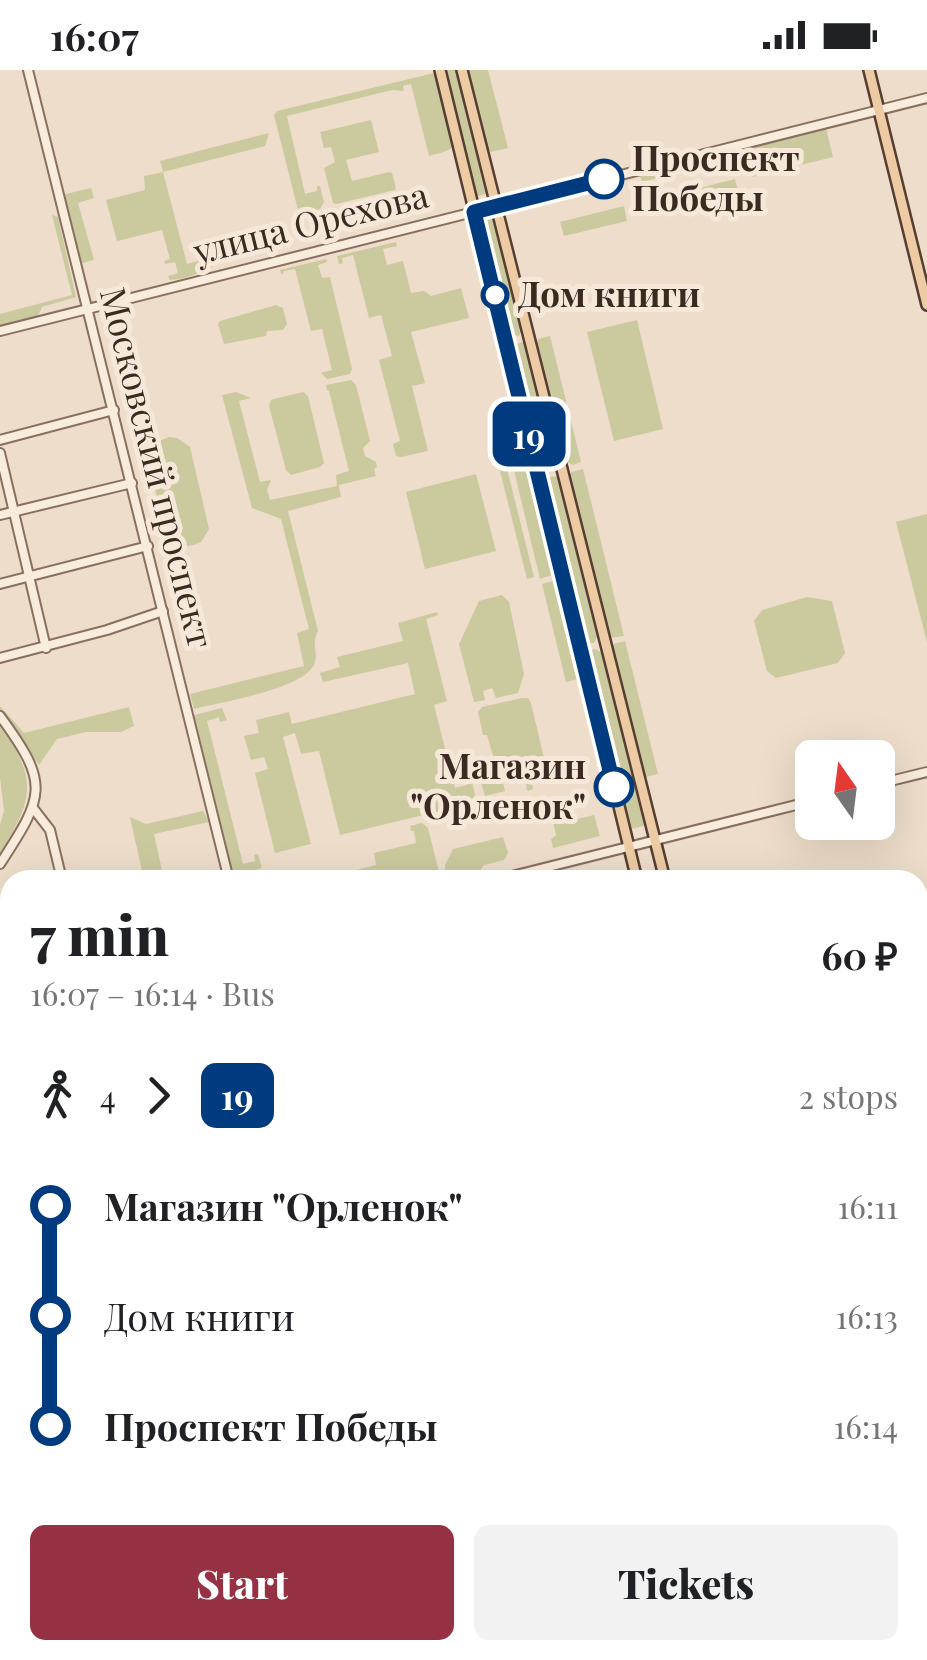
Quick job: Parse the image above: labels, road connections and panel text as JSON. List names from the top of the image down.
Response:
{
  "streets": {
    "street": ["улица Орехова", "Московский проспект"]
  },
  "crossings": [
    ["улица Орехова", "Московский проспект"]
  ],
  "places": ["Проспект Победы", "Дом книги", "Магазин \"Орленок\""],
  "lines": ["bus line 19"],
  "north": "top",
  "page": {
    "status": "16:07",
    "on_map": "19",
    "heading": ["7 min", "16:07 – 16:14 · Bus", "60 ₽"],
    "legs": ["4", "19", "2 stops"],
    "list": [
      {
        "name": "Магазин \"Орленок\"",
        "value": "16:11"
      },
      {
        "name": "Дом книги",
        "value": "16:13"
      },
      {
        "name": "Проспект Победы",
        "value": "16:14"
      }
    ],
    "buttons": ["Start", "Tickets"]
  }
}
